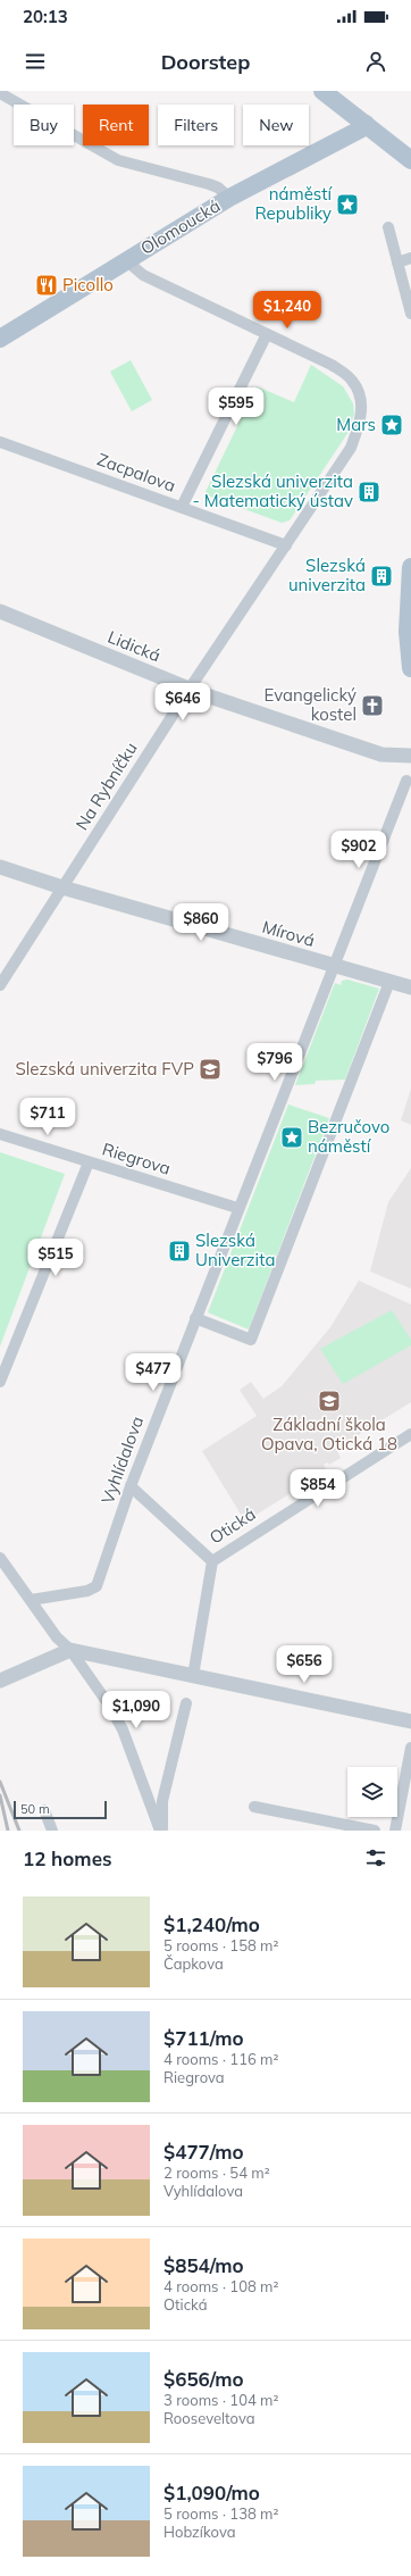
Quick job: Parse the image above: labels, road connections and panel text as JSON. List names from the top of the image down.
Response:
{
  "streets": {
    "main road": ["Olomoucká"],
    "street": [
      "Zacpalova",
      "Lidická",
      "Na Rybníčku",
      "Mírová",
      "Riegrova",
      "Vyhlídalova",
      "Otická"
    ]
  },
  "crossings": [
    ["Olomoucká", "Na Rybníčku"],
    ["Zacpalova", "Na Rybníčku"],
    ["Lidická", "Na Rybníčku"],
    ["Na Rybníčku", "Mírová"],
    ["Riegrova", "Vyhlídalova"]
  ],
  "places": {
    "place": ["náměstí Republiky", "Mars", "Bezručovo náměstí"],
    "restaurant": ["Picollo"],
    "building": ["Slezská univerzita - Matematický ústav", "Slezská univerzita", "Slezská Univerzita"],
    "church": ["Evangelický kostel"],
    "school or university": ["Slezská univerzita FVP", "Základní škola Opava, Otická 18"]
  },
  "scale_bar": "50 m",
  "page": {
    "status": "20:13",
    "header": "Doorstep",
    "chip": [
      "Buy",
      "Rent",
      "Filters",
      "New"
    ],
    "price": [
      "$1,240",
      "$595",
      "$646",
      "$902",
      "$860",
      "$796",
      "$711",
      "$515",
      "$477",
      "$854",
      "$656",
      "$1,090"
    ],
    "scale": "50 m",
    "heading": "12 homes",
    "list": [
      {
        "name": "$1,240/mo",
        "note": "5 rooms · 158 m² · Čapkova"
      },
      {
        "name": "$711/mo",
        "note": "4 rooms · 116 m² · Riegrova"
      },
      {
        "name": "$477/mo",
        "note": "2 rooms · 54 m² · Vyhlídalova"
      },
      {
        "name": "$854/mo",
        "note": "4 rooms · 108 m² · Otická"
      },
      {
        "name": "$656/mo",
        "note": "3 rooms · 104 m² · Rooseveltova"
      },
      {
        "name": "$1,090/mo",
        "note": "5 rooms · 138 m² · Hobzíkova"
      }
    ]
  }
}
